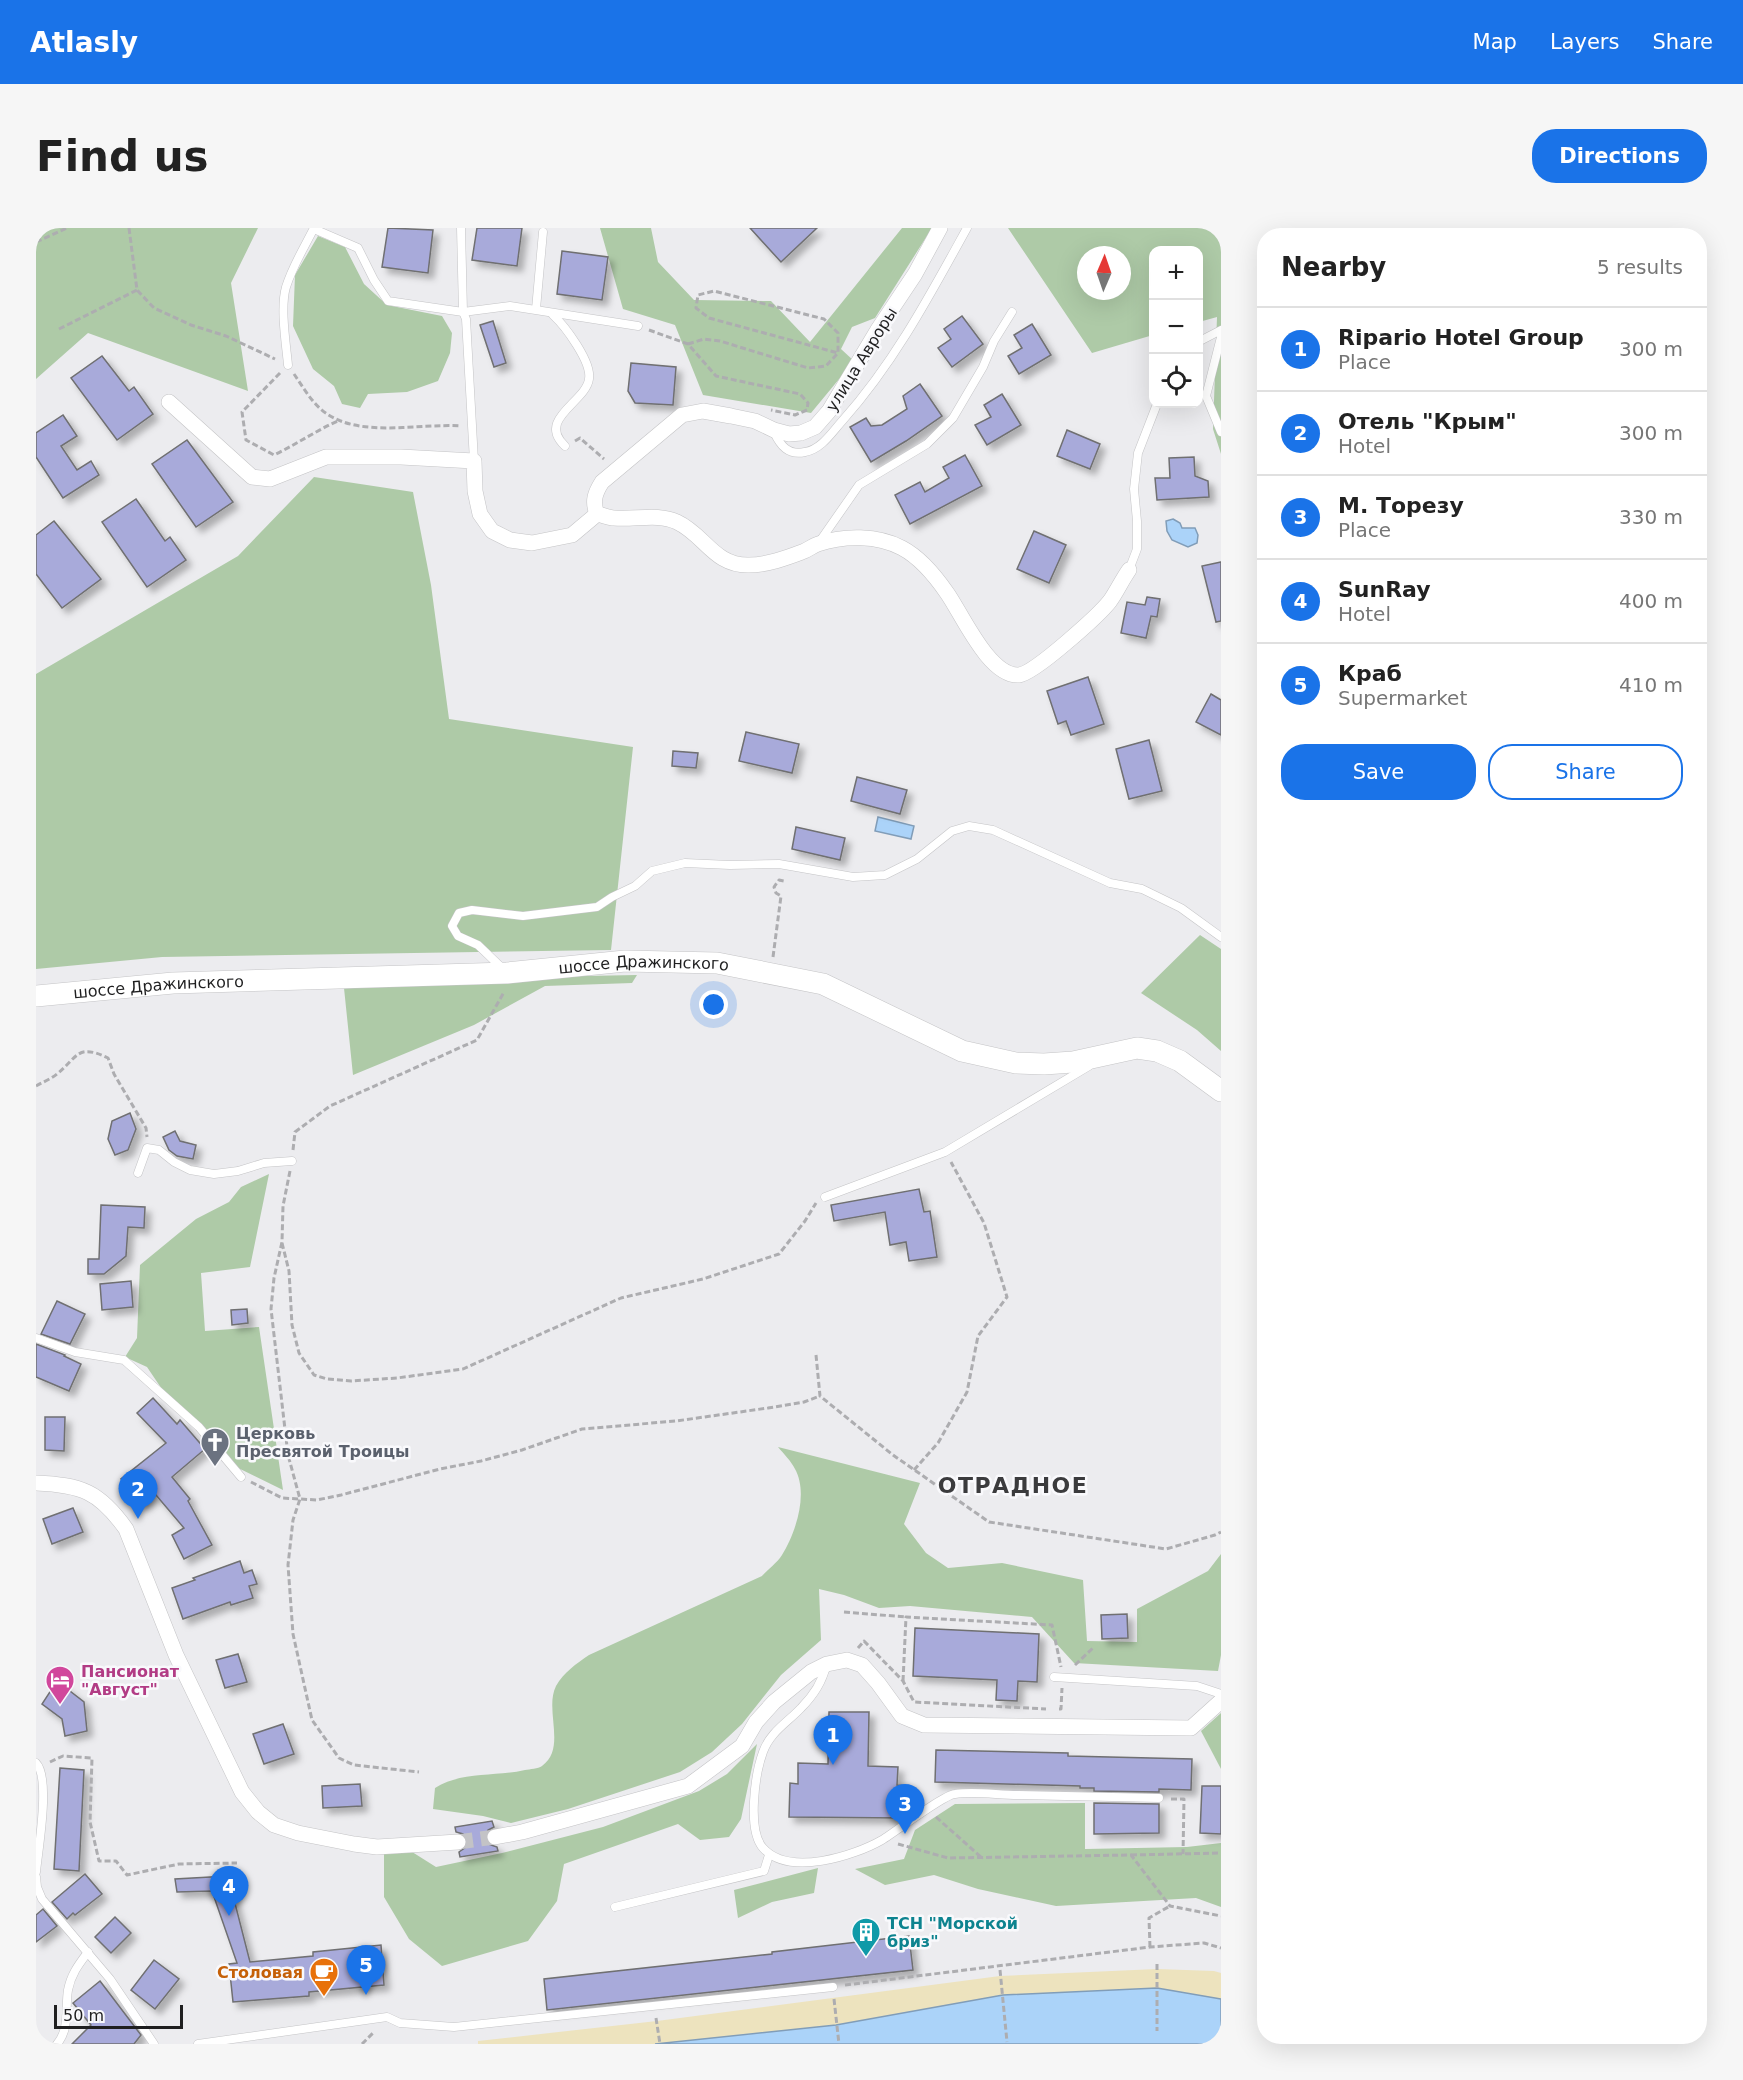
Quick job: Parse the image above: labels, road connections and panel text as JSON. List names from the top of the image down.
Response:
{
  "streets": {
    "main road": ["шоссе Дражинского"],
    "street": ["улица Авроры"]
  },
  "districts": ["ОТРАДНОЕ"],
  "places": {
    "church": ["Церковь Пресвятой Троицы"],
    "hotel": ["Пансионат \"Август\""],
    "building": ["ТСН \"Морской бриз\""],
    "cafe": ["Столовая"]
  },
  "scale_bar": "50 m",
  "north": "top",
  "page": {
    "header": "Atlasly",
    "nav": ["Map", "Layers", "Share"],
    "buttons": [
      "Directions",
      ["Save", "Share"]
    ],
    "title": "Find us",
    "heading": ["Nearby", "5 results"],
    "map_buttons": ["+", "−"],
    "list": [
      {
        "mark": "1",
        "name": "Ripario Hotel Group",
        "note": "Place",
        "value": "300 m"
      },
      {
        "mark": "2",
        "name": "Отель \"Крым\"",
        "note": "Hotel",
        "value": "300 m"
      },
      {
        "mark": "3",
        "name": "М. Торезу",
        "note": "Place",
        "value": "330 m"
      },
      {
        "mark": "4",
        "name": "SunRay",
        "note": "Hotel",
        "value": "400 m"
      },
      {
        "mark": "5",
        "name": "Краб",
        "note": "Supermarket",
        "value": "410 m"
      }
    ],
    "pins": [
      "2",
      "1",
      "3",
      "4",
      "5"
    ],
    "scale": "50 m"
  }
}
